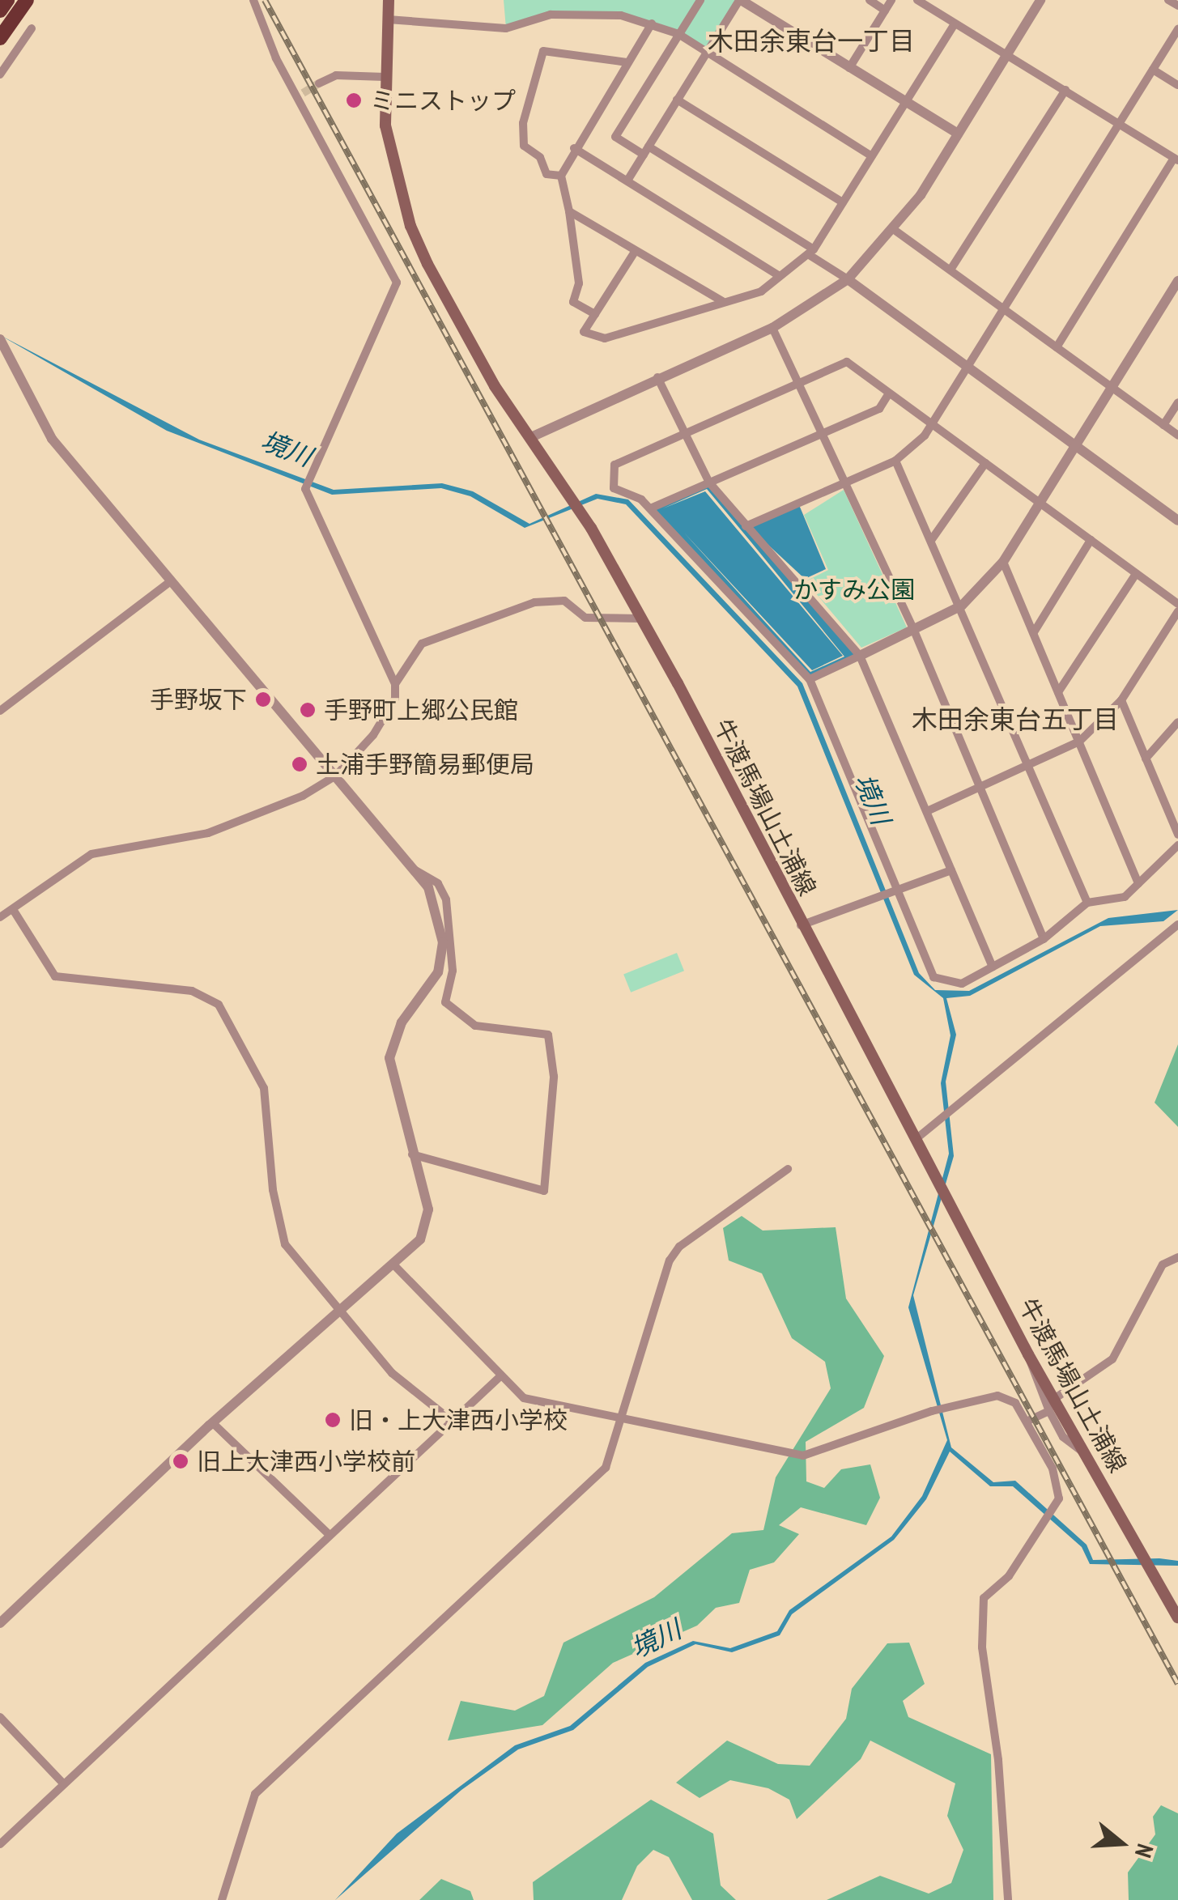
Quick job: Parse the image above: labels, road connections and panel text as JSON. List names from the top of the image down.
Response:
{
  "streets": {
    "main road": ["牛渡馬場山土浦線"]
  },
  "districts": ["木田余東台一丁目", "木田余東台五丁目"],
  "water": ["境川"],
  "parks": ["かすみ公園"],
  "places": [
    "ミニストップ",
    "手野坂下",
    "手野町上郷公民館",
    "土浦手野簡易郵便局",
    "旧・上大津西小学校",
    "旧上大津西小学校前"
  ],
  "north": "right"
}
